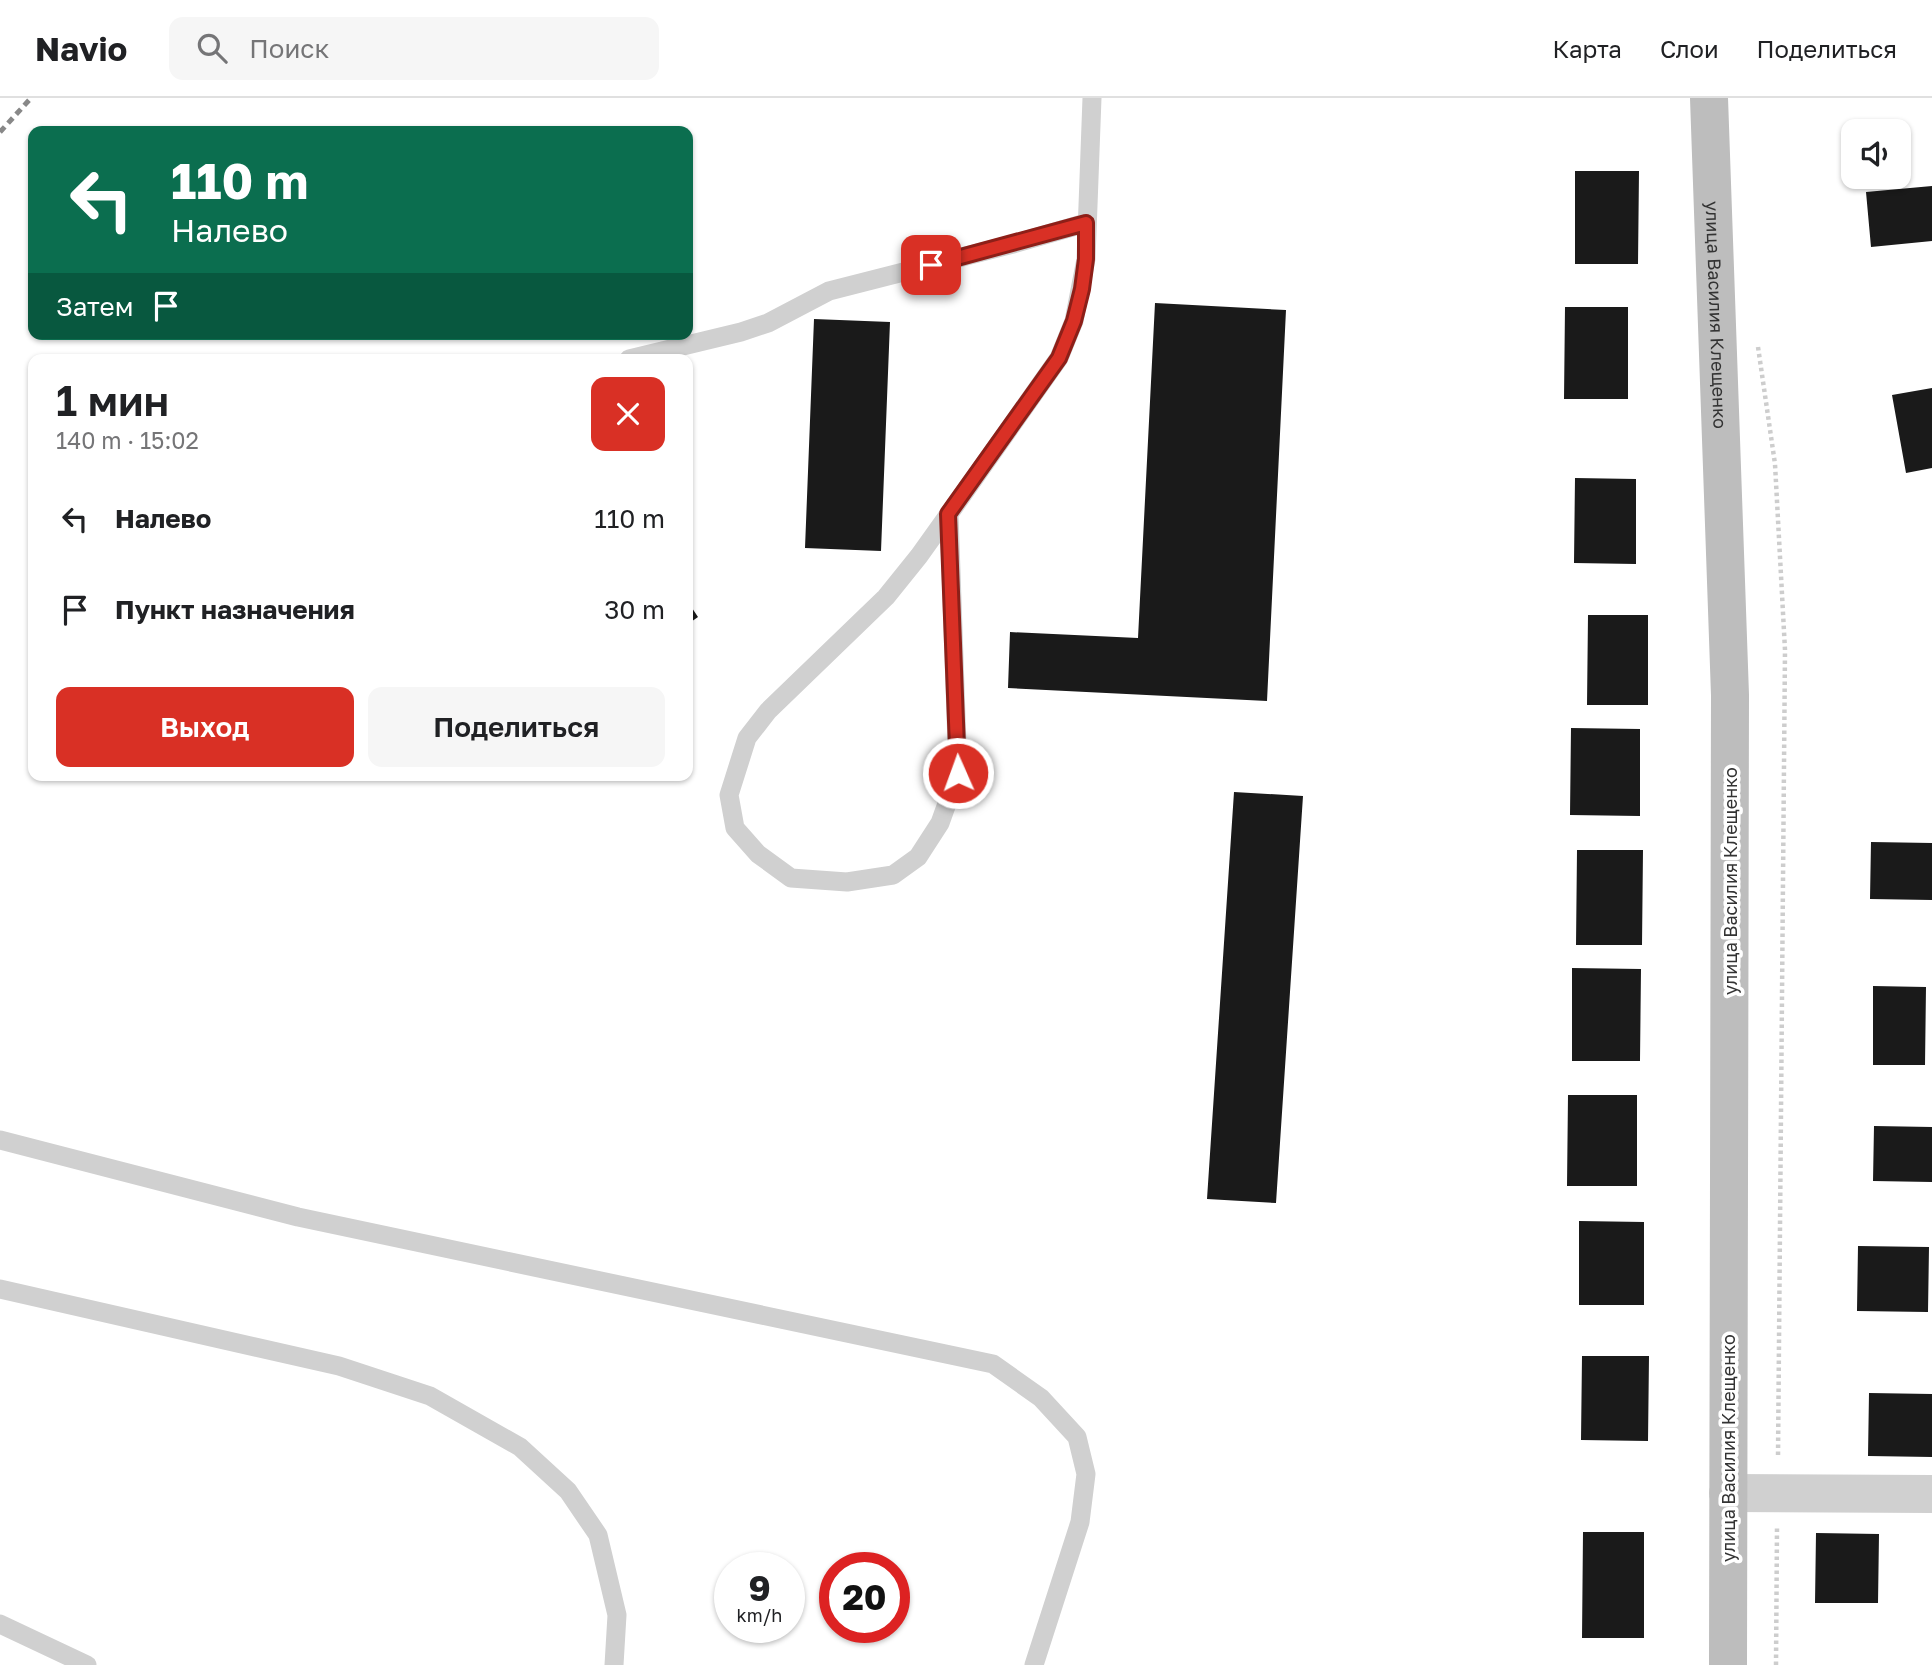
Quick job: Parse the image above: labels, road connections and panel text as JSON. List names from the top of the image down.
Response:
{
  "streets": {
    "street": ["улица Василия Клещенко"]
  },
  "page": {
    "header": "Navio",
    "search": "Поиск",
    "nav": ["Карта", "Слои", "Поделиться"],
    "turn": ["110 m", "Налево"],
    "then": "Затем",
    "heading": ["1 мин", "140 m · 15:02"],
    "list": [
      {
        "name": "Налево",
        "value": "110 m"
      },
      {
        "name": "Пункт назначения",
        "value": "30 m"
      }
    ],
    "buttons": ["Выход", "Поделиться"],
    "speed": "9 km/h",
    "limit": "20"
  }
}
